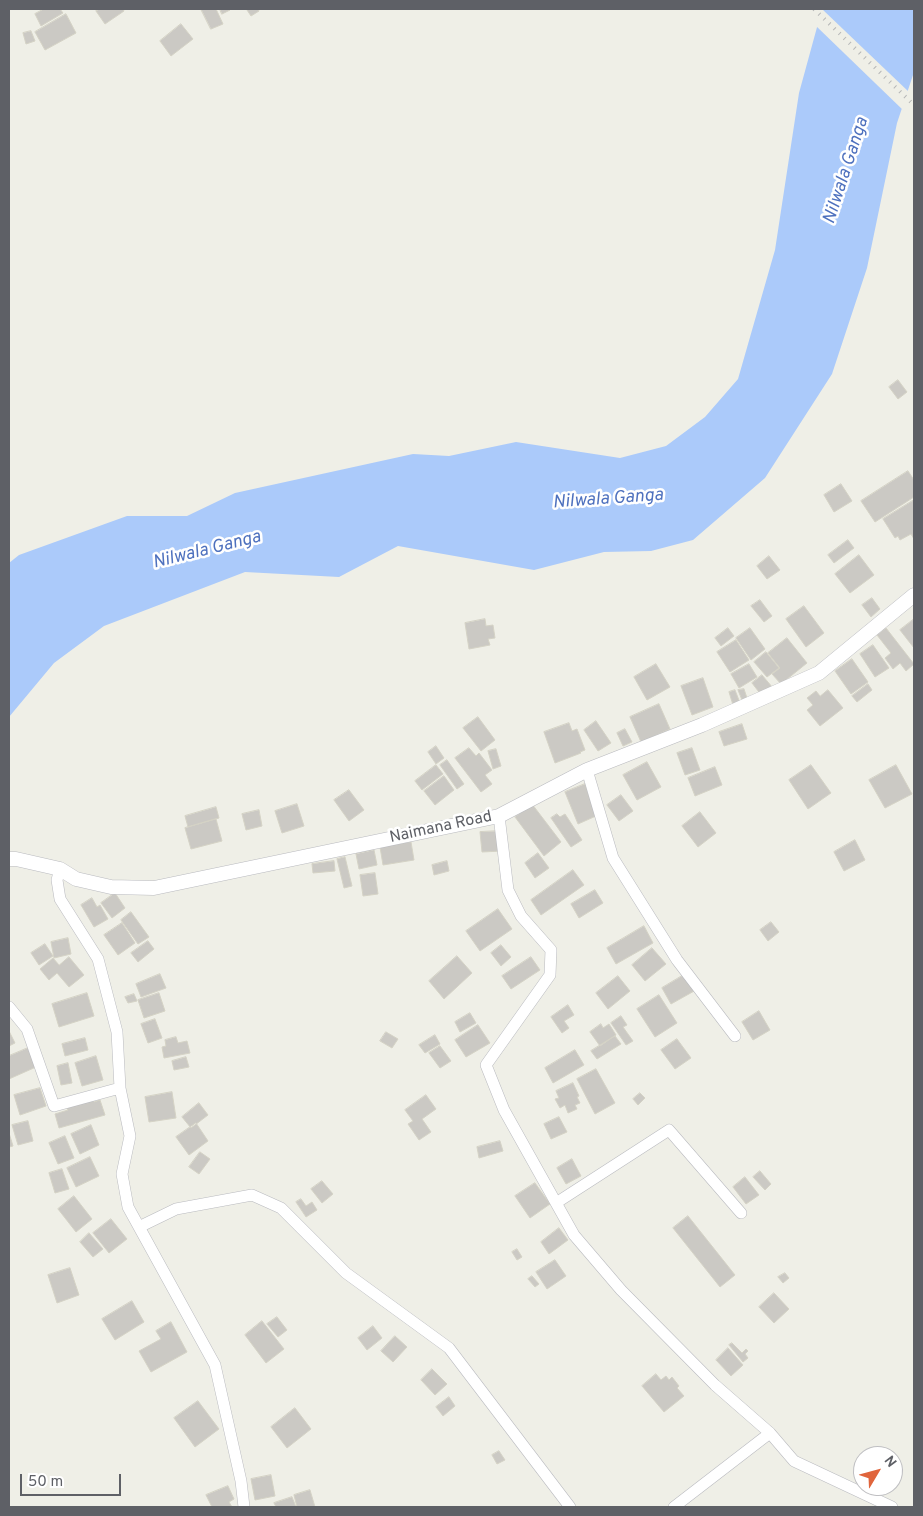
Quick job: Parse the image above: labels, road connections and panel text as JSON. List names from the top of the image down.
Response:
{
  "streets": {
    "street": ["Naimana Road"]
  },
  "water": ["Nilwala Ganga"],
  "scale_bar": "50 m",
  "north": "top right"
}
